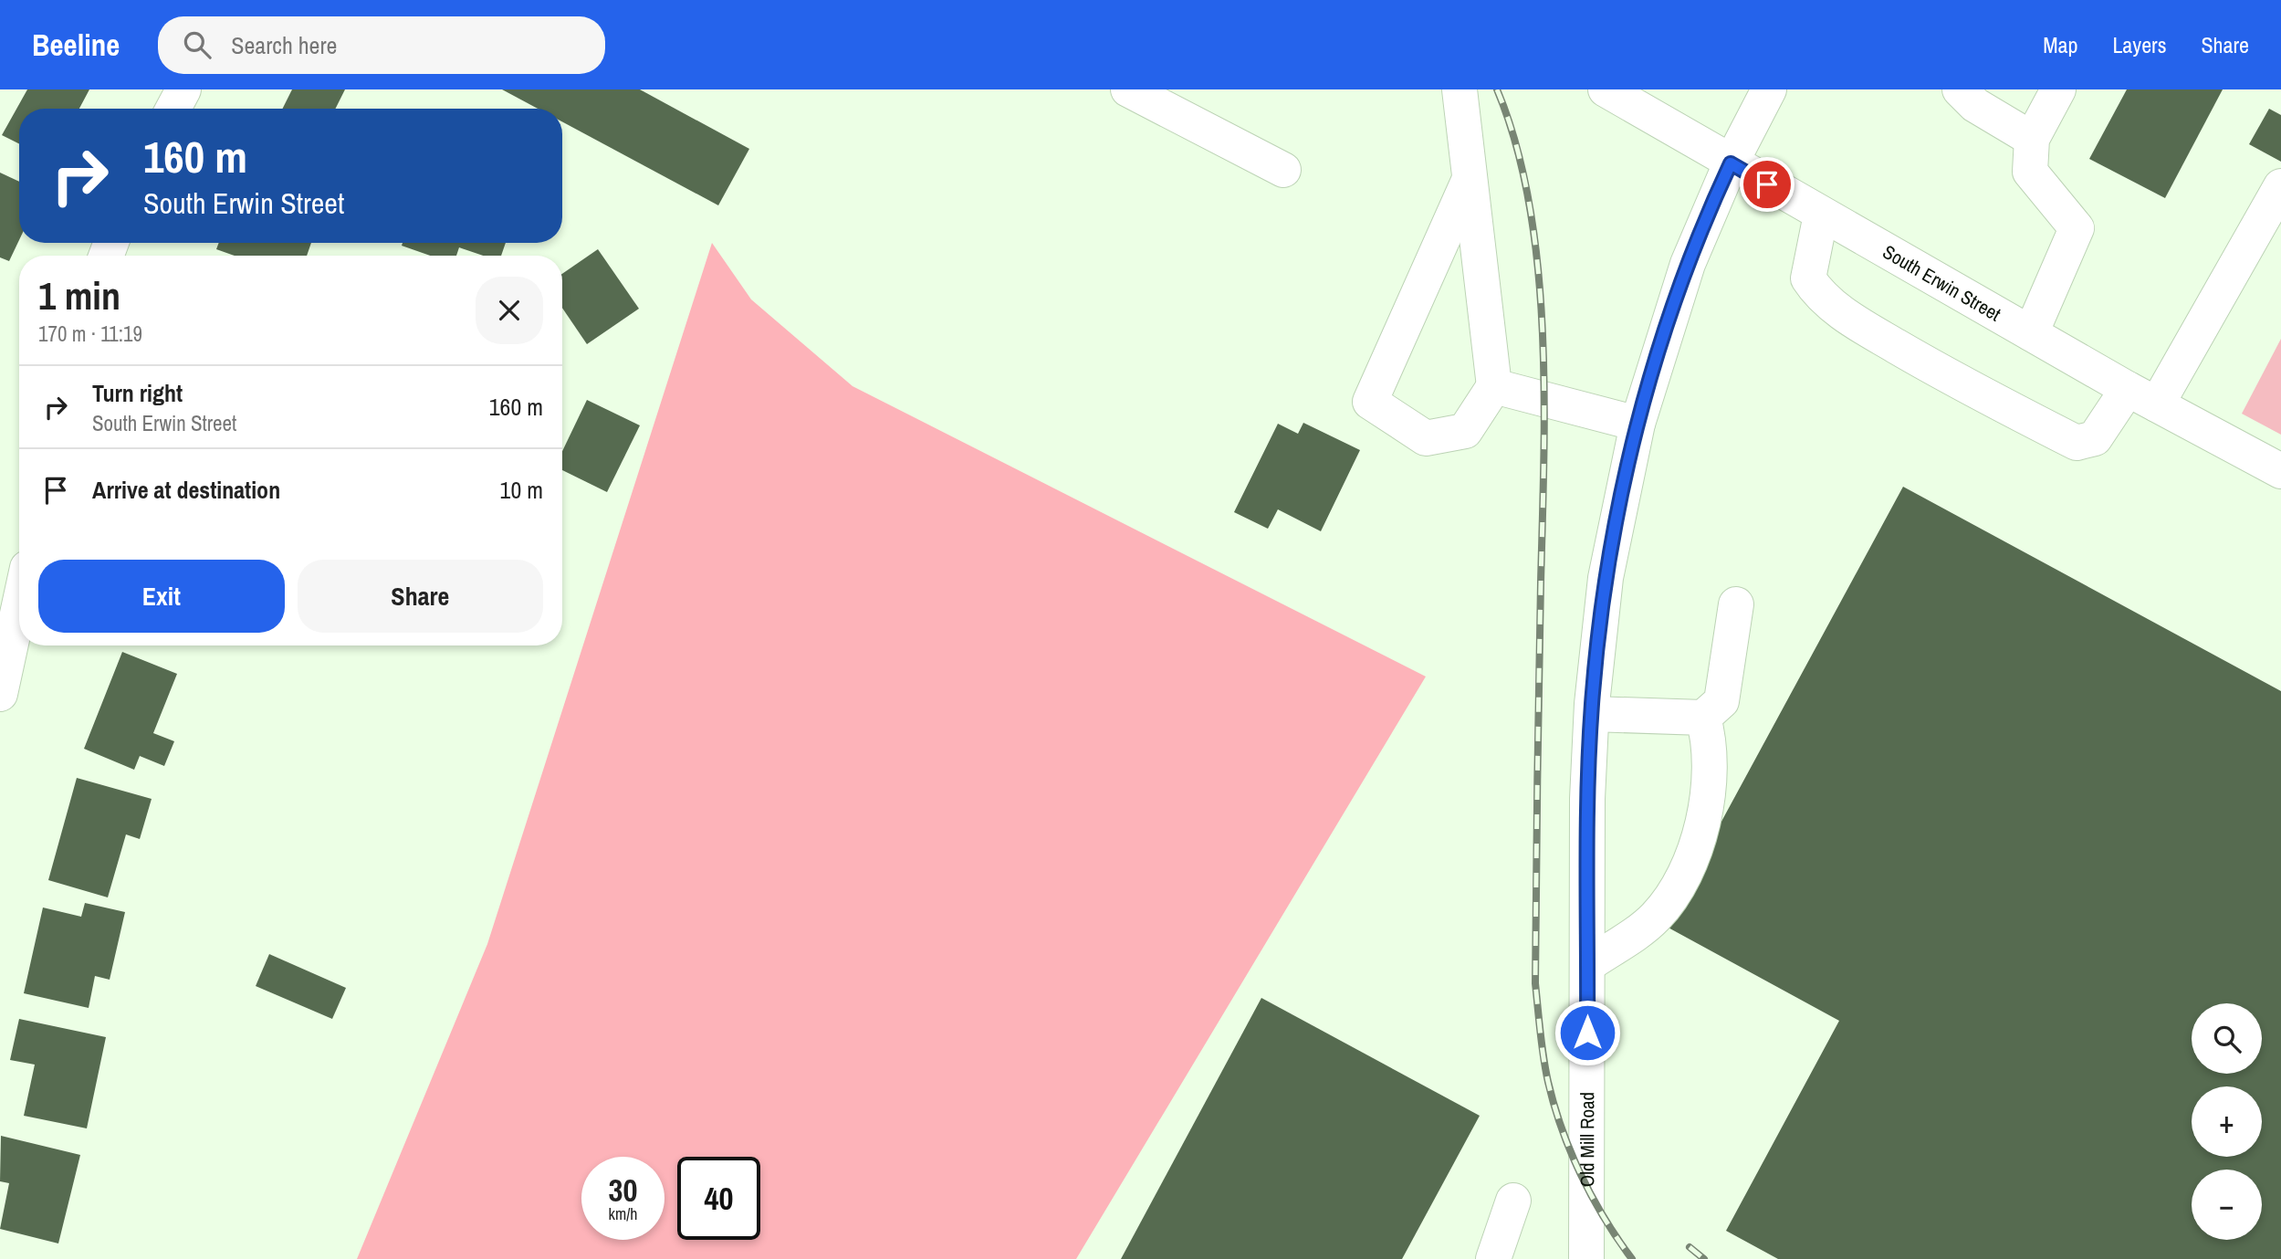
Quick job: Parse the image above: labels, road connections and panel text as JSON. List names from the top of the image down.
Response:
{
  "streets": {
    "street": ["South Erwin Street", "Old Mill Road"]
  },
  "crossings": [
    ["South Erwin Street", "Old Mill Road"]
  ],
  "page": {
    "header": "Beeline",
    "search": "Search here",
    "nav": ["Map", "Layers", "Share"],
    "turn": ["160 m", "South Erwin Street"],
    "heading": ["1 min", "170 m · 11:19"],
    "list": [
      {
        "name": "Turn right",
        "note": "South Erwin Street",
        "value": "160 m"
      },
      {
        "name": "Arrive at destination",
        "value": "10 m"
      }
    ],
    "buttons": ["Exit", "Share"],
    "map_buttons": ["+", "−"],
    "speed": "30 km/h",
    "limit": "40"
  }
}
